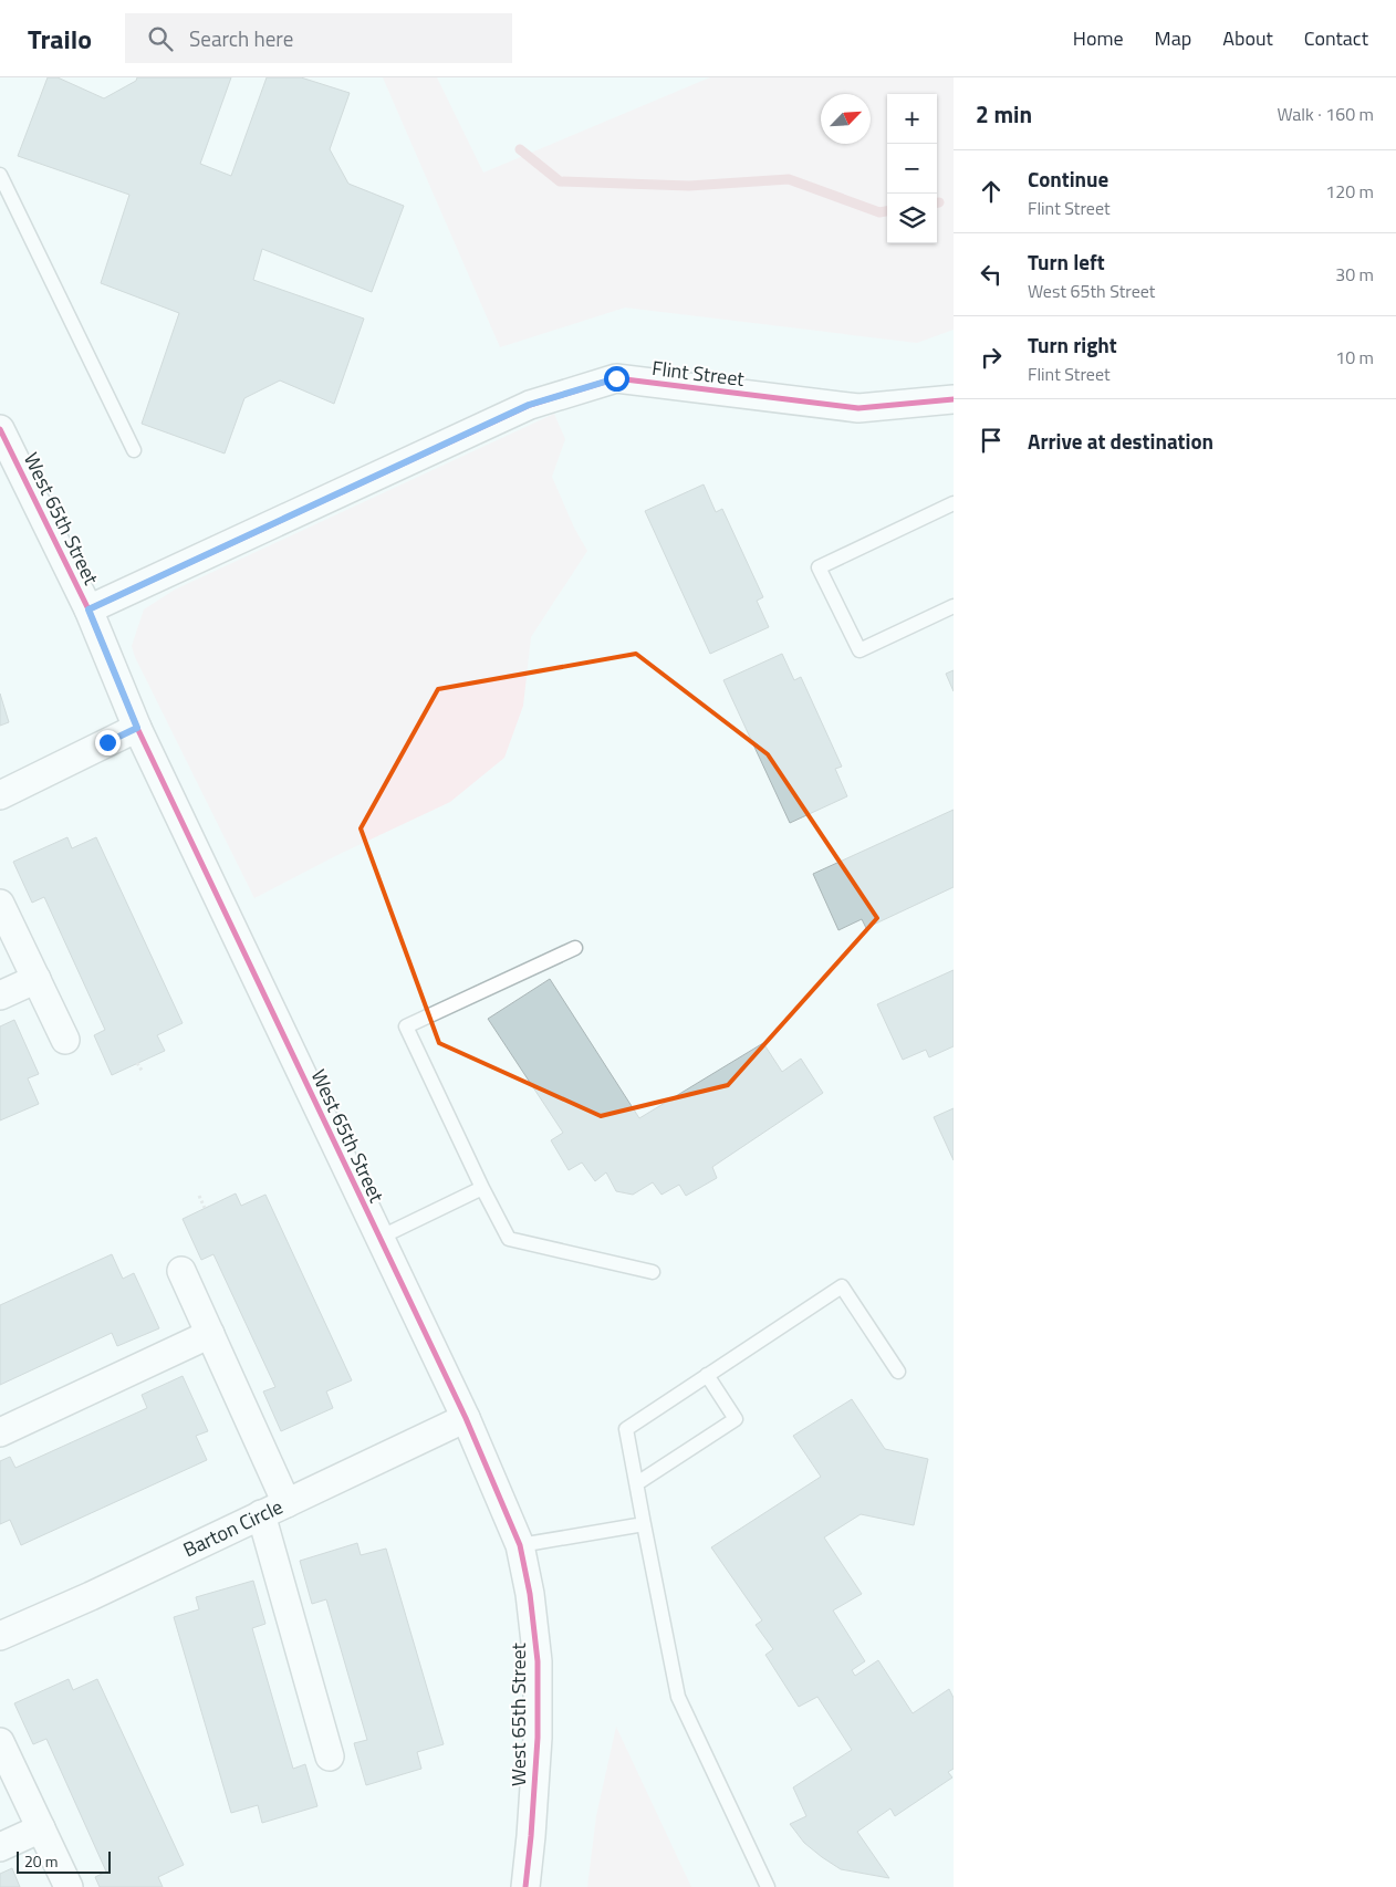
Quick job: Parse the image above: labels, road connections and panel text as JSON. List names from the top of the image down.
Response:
{
  "streets": {
    "street": ["Flint Street", "West 65th Street", "Barton Circle"]
  },
  "crossings": [
    ["Flint Street", "West 65th Street"],
    ["West 65th Street", "Barton Circle"]
  ],
  "scale_bar": "20 m",
  "north": "top right",
  "page": {
    "header": "Trailo",
    "search": "Search here",
    "nav": [
      "Home",
      "Map",
      "About",
      "Contact"
    ],
    "heading": ["2 min", "Walk · 160 m"],
    "map_buttons": ["+", "−"],
    "list": [
      ["Continue", "Flint Street", "120 m"],
      ["Turn left", "West 65th Street", "30 m"],
      ["Turn right", "Flint Street", "10 m"],
      "Arrive at destination"
    ],
    "scale": "20 m"
  }
}
